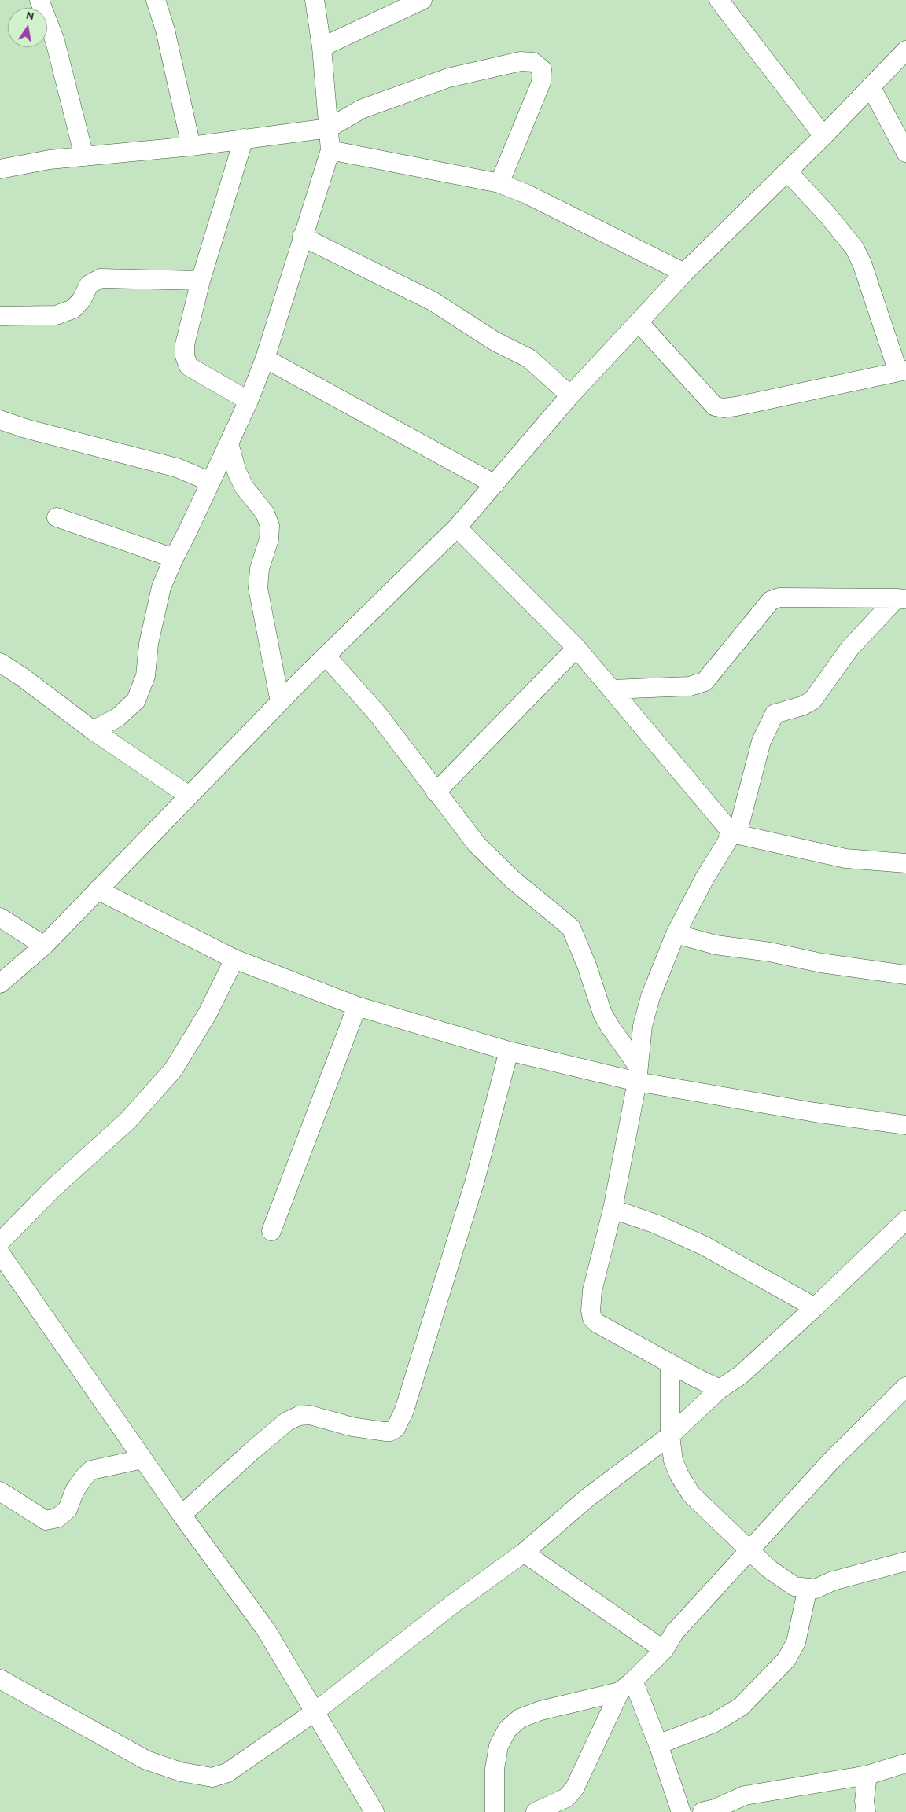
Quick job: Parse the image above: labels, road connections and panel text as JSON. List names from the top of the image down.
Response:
{
  "north": "top"
}
